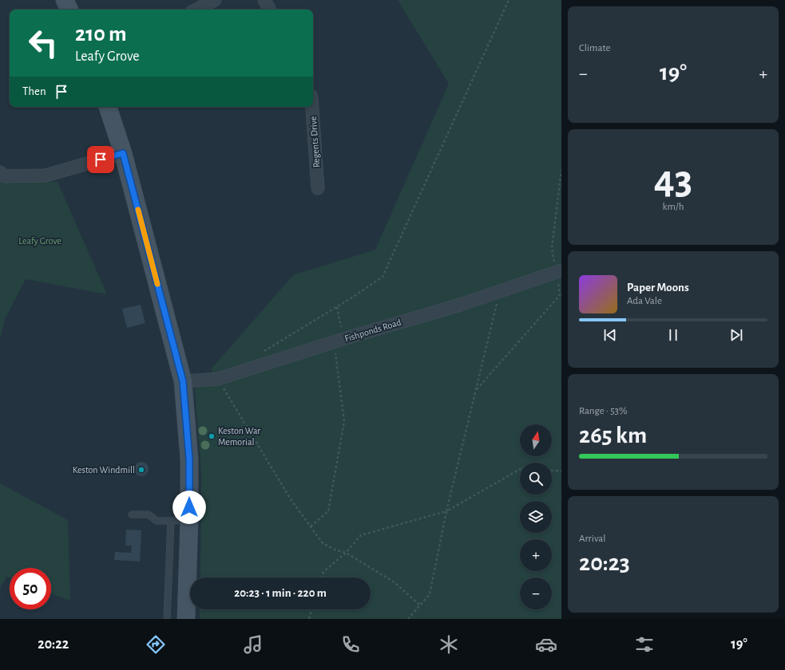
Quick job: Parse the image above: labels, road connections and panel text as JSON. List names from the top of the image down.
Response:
{
  "streets": {
    "street": ["Regents Drive", "Fishponds Road"]
  },
  "parks": ["Leafy Grove"],
  "places": ["Keston War Memorial", "Keston Windmill"],
  "north": "top",
  "page": {
    "tile": [
      "Climate",
      ["43", "km/h"],
      ["Range · 53%", "265 km"],
      ["Arrival", "20:23"]
    ],
    "turn": ["210 m", "Leafy Grove"],
    "heat": ["−", "19°", "+"],
    "then": "Then",
    "song": ["Paper Moons", "Ada Vale"],
    "map_buttons": ["+", "−"],
    "limit": "50",
    "trip": "20:23 · 1 min · 220 m",
    "tabs": ["20:22", "19°"]
  }
}
